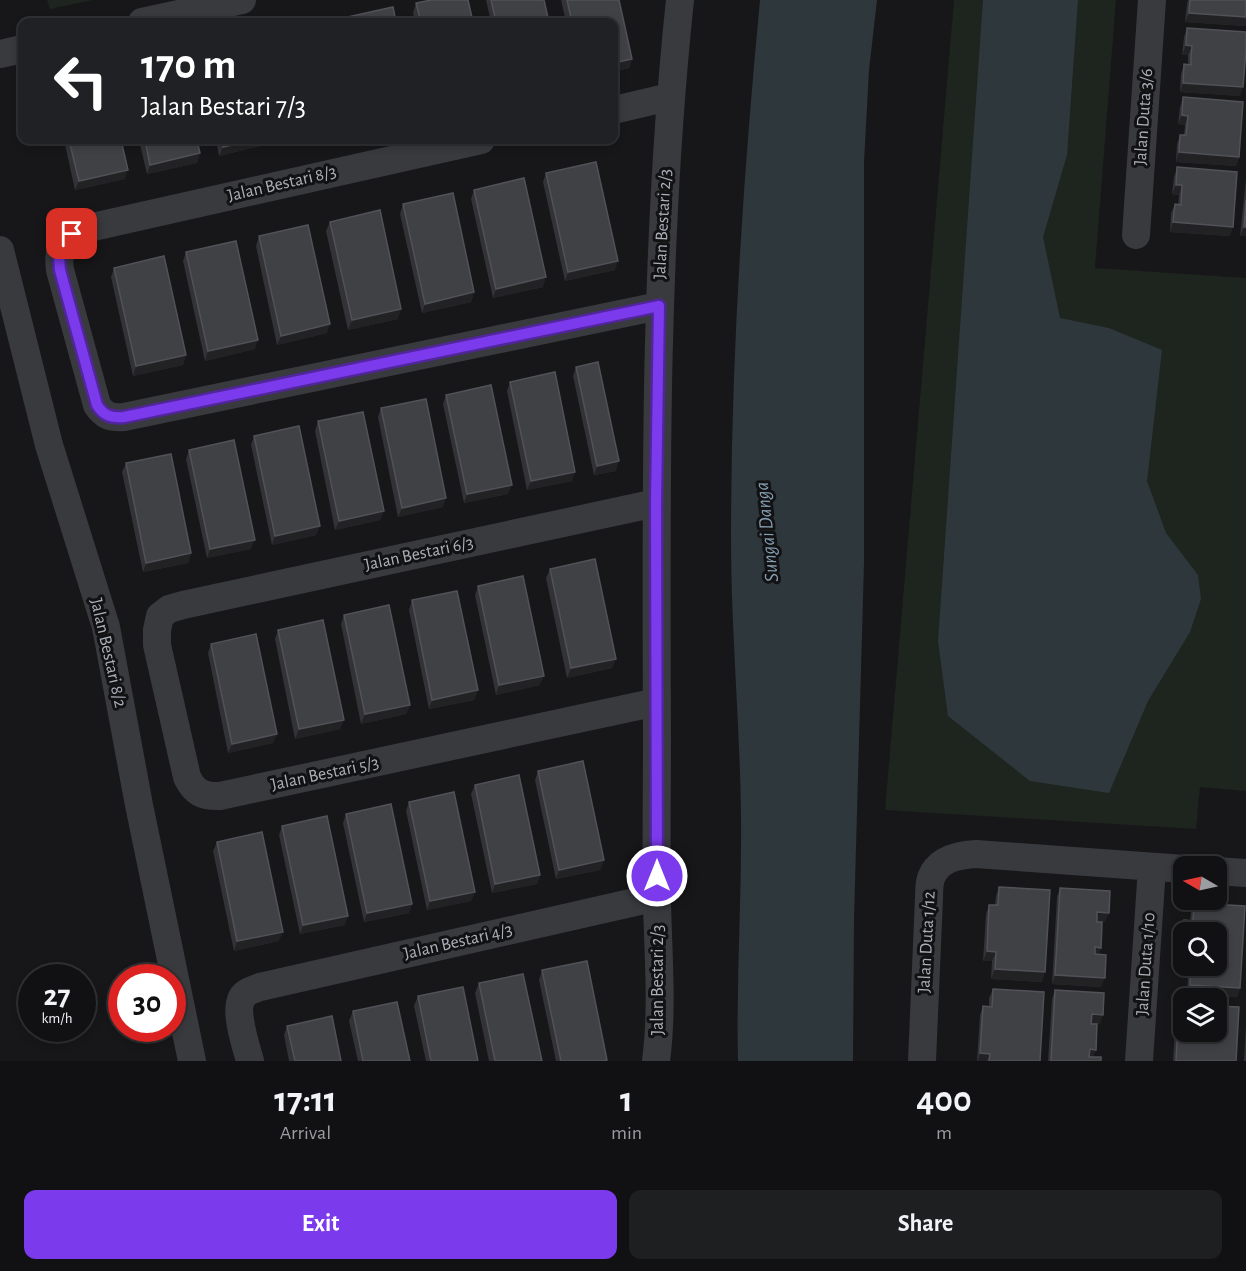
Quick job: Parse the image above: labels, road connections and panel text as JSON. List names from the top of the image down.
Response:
{
  "streets": {
    "street": [
      "Jalan Duta 3/6",
      "Jalan Bestari 8/3",
      "Jalan Bestari 2/3",
      "Jalan Bestari 6/3",
      "Jalan Bestari 8/2",
      "Jalan Bestari 5/3",
      "Jalan Bestari 4/3",
      "Jalan Duta 1/12",
      "Jalan Duta 1/10"
    ]
  },
  "crossings": [
    ["Jalan Bestari 8/3", "Jalan Bestari 2/3"],
    ["Jalan Bestari 2/3", "Jalan Bestari 6/3"],
    ["Jalan Bestari 2/3", "Jalan Bestari 5/3"],
    ["Jalan Bestari 2/3", "Jalan Bestari 4/3"],
    ["Jalan Bestari 6/3", "Jalan Bestari 5/3"],
    ["Jalan Duta 1/12", "Jalan Duta 1/10"]
  ],
  "water": ["Sungai Danga"],
  "north": "left",
  "page": {
    "turn": ["170 m", "Jalan Bestari 7/3"],
    "speed": "27 km/h",
    "limit": "30",
    "eta": [
      "17:11",
      "Arrival",
      "1",
      "min",
      "400",
      "m"
    ],
    "buttons": ["Exit", "Share"]
  }
}
